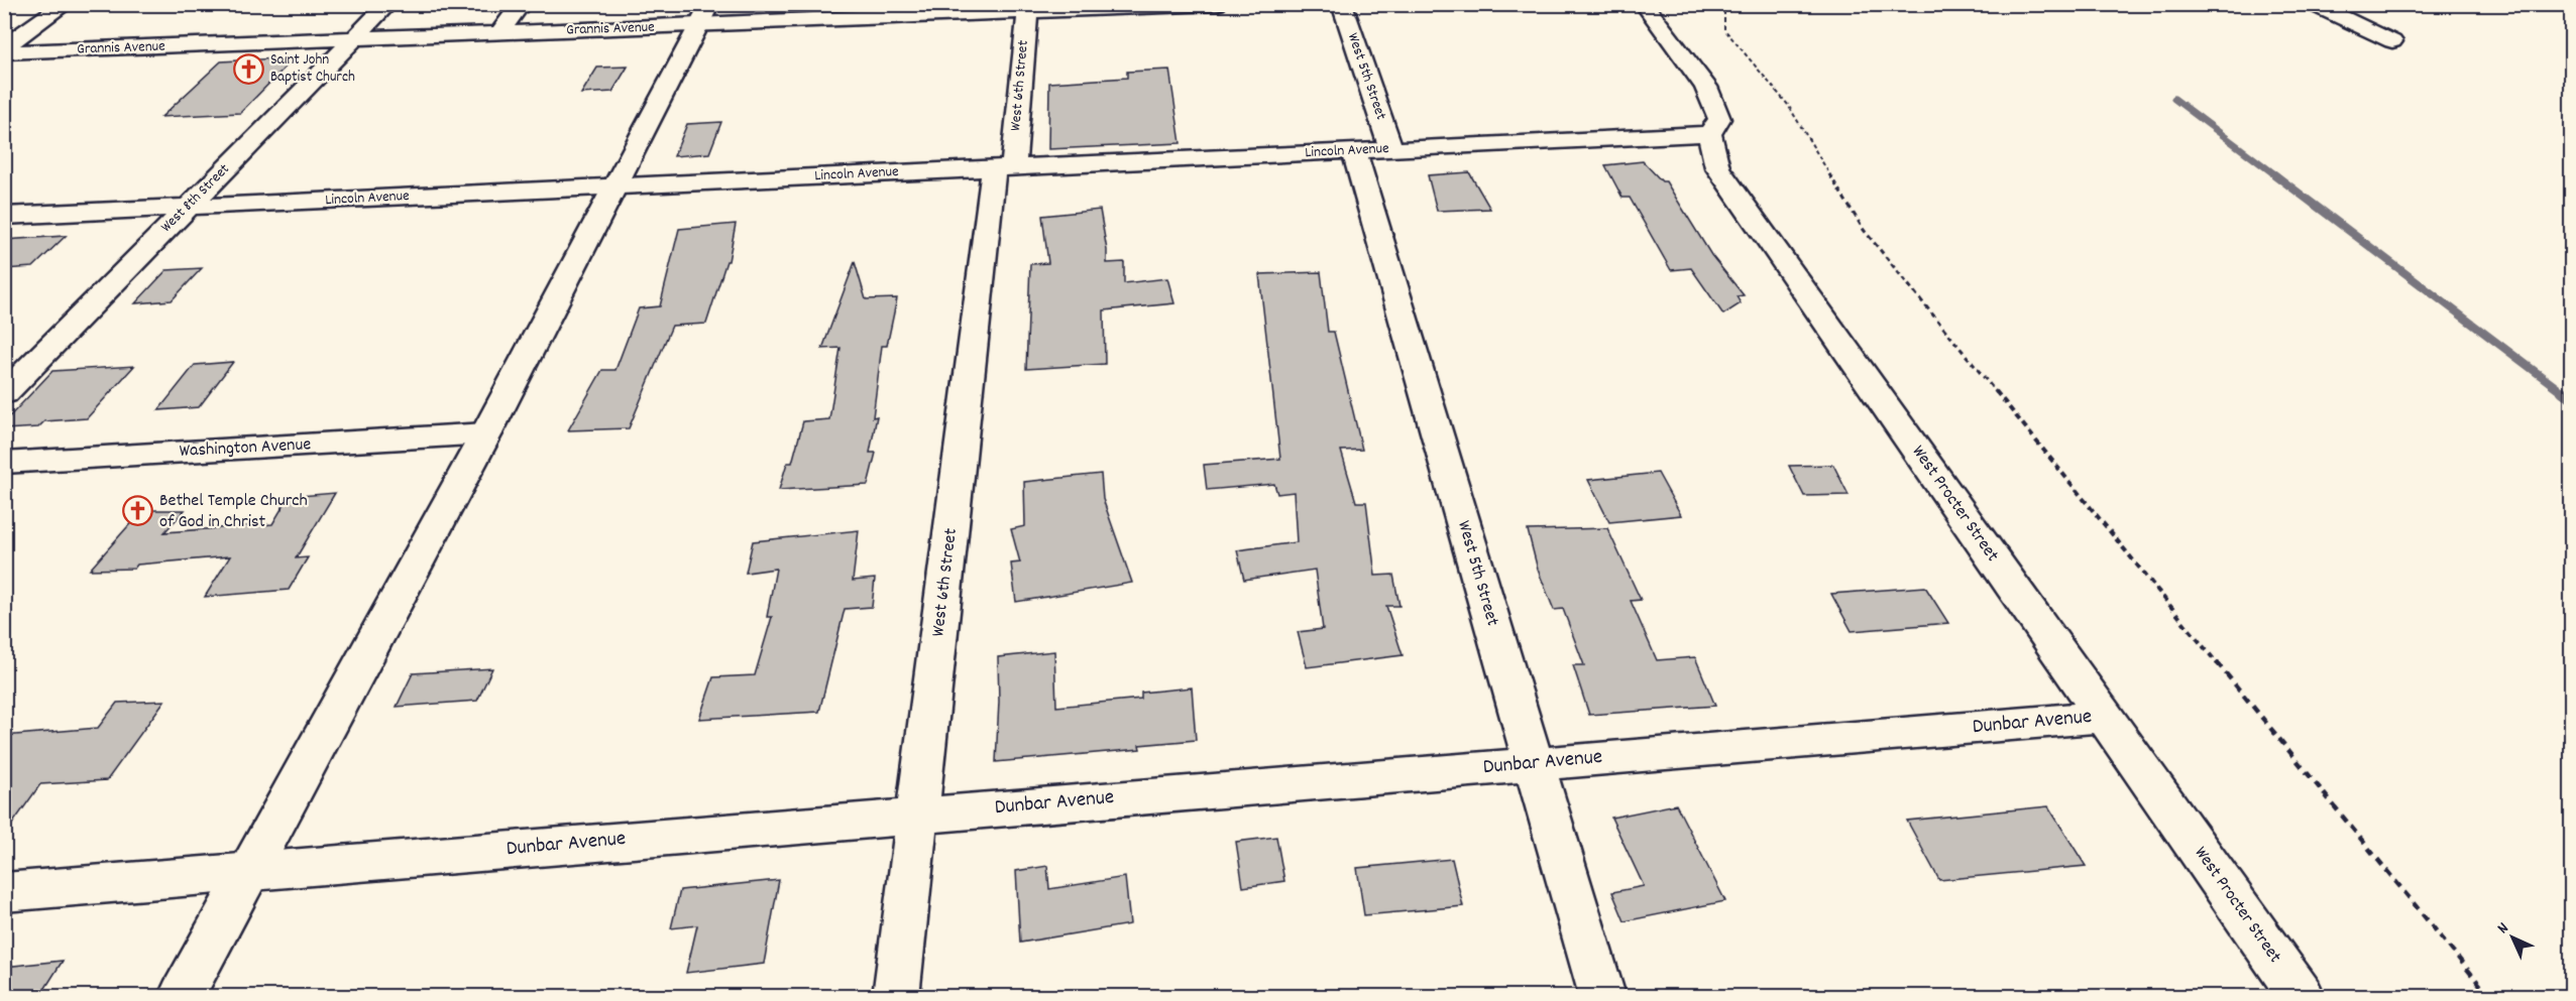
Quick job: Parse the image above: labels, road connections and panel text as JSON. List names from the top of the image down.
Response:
{
  "streets": {
    "street": [
      "Grannis Avenue",
      "West 5th Street",
      "West 6th Street",
      "Lincoln Avenue",
      "West 8th Street",
      "Washington Avenue",
      "West Procter Street",
      "Dunbar Avenue"
    ]
  },
  "crossings": [
    ["Grannis Avenue", "West 6th Street"],
    ["Grannis Avenue", "West 8th Street"],
    ["West 5th Street", "Lincoln Avenue"],
    ["West 5th Street", "Dunbar Avenue"],
    ["West 6th Street", "Lincoln Avenue"],
    ["West 6th Street", "Dunbar Avenue"],
    ["Lincoln Avenue", "West 8th Street"],
    ["Lincoln Avenue", "West Procter Street"],
    ["West Procter Street", "Dunbar Avenue"]
  ],
  "places": {
    "church": ["Saint John Baptist Church", "Bethel Temple Church of God in Christ"]
  },
  "north": "top left"
}
